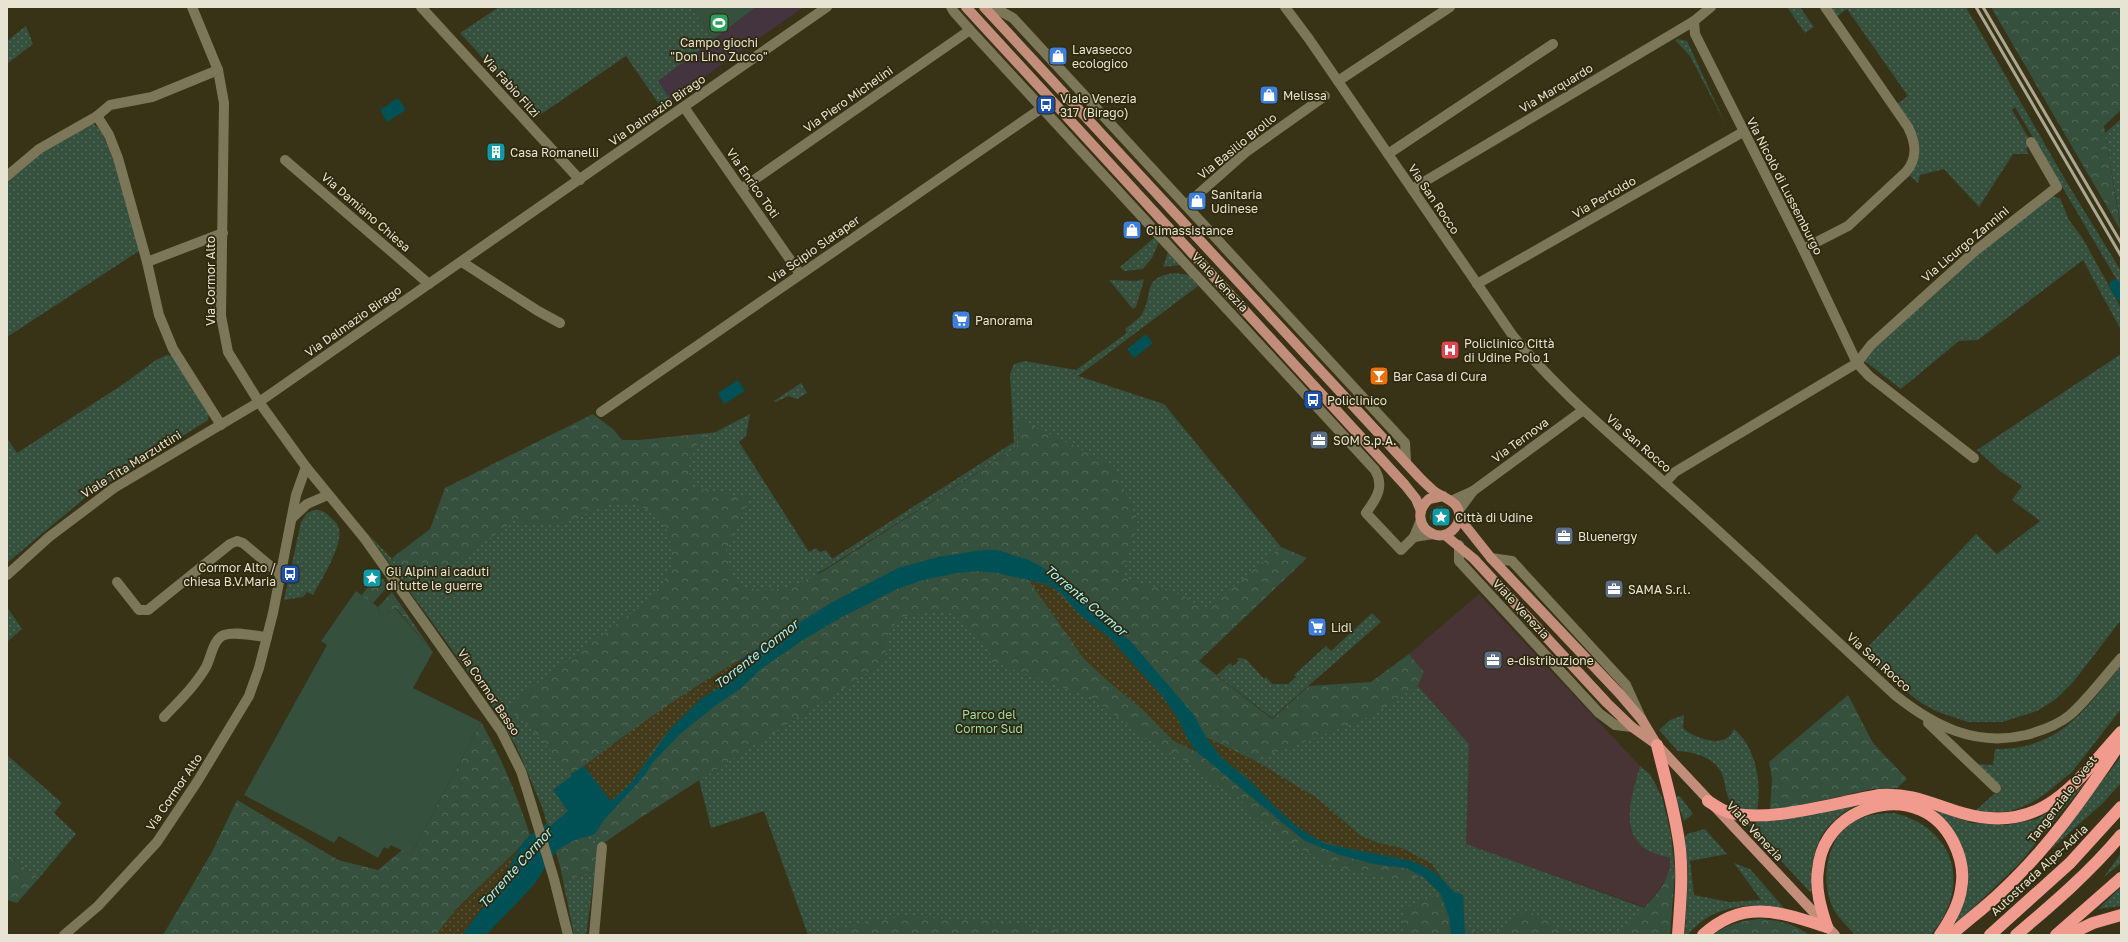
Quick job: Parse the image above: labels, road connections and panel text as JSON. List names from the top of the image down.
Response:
{
  "streets": {
    "highway": ["Tangenziale Ovest", "Autostrada Alpe-Adria"],
    "main road": ["Viale Venezia"],
    "street": [
      "Via Fabio Filzi",
      "Via Marquardo",
      "Via Piero Michelini",
      "Via Dalmazio Birago",
      "Via Basilio Brollo",
      "Via Enrico Toti",
      "Via Nicolò di Lussemburgo",
      "Via Pertoldo",
      "Via San Rocco",
      "Via Damiano Chiesa",
      "Via Licurgo Zannini",
      "Via Scipio Slataper",
      "Via Cormor Alto",
      "Via Ternova",
      "Viale Tita Marzuttini",
      "Via Cormor Basso"
    ]
  },
  "crossings": [
    ["Via Fabio Filzi", "Via Dalmazio Birago"],
    ["Via Marquardo", "Via Nicolò di Lussemburgo"],
    ["Via Marquardo", "Via San Rocco"],
    ["Via Piero Michelini", "Via Enrico Toti"],
    ["Via Piero Michelini", "Viale Venezia"],
    ["Via Dalmazio Birago", "Via Enrico Toti"],
    ["Via Dalmazio Birago", "Via Damiano Chiesa"],
    ["Via Dalmazio Birago", "Via Cormor Alto"],
    ["Via Dalmazio Birago", "Viale Tita Marzuttini"],
    ["Via Enrico Toti", "Via Scipio Slataper"],
    ["Via Nicolò di Lussemburgo", "Via Pertoldo"],
    ["Via Nicolò di Lussemburgo", "Via Licurgo Zannini"],
    ["Via Pertoldo", "Via San Rocco"],
    ["Via San Rocco", "Via Licurgo Zannini"],
    ["Via San Rocco", "Via Ternova"],
    ["Via Scipio Slataper", "Viale Venezia"],
    ["Via Cormor Alto", "Viale Tita Marzuttini"],
    ["Via Cormor Alto", "Via Cormor Basso"],
    ["Viale Venezia", "Via Ternova"]
  ],
  "water": ["Torrente Cormor"],
  "parks": ["Parco del Cormor Sud"],
  "places": {
    "sports": ["Campo giochi \"Don Lino Zucco\""],
    "shop": [
      "Lavasecco ecologico",
      "Melissa",
      "Sanitaria Udinese",
      "Climassistance"
    ],
    "bus stop": ["Viale Venezia 317 (Birago)", "Policlinico", "Cormor Alto / chiesa B.V.Maria"],
    "building": ["Casa Romanelli"],
    "supermarket": ["Panorama", "Lidl"],
    "hospital": ["Policlinico Città di Udine Polo 1"],
    "bar": ["Bar Casa di Cura"],
    "office": [
      "SOM S.p.A.",
      "Bluenergy",
      "SAMA S.r.l.",
      "e-distribuzione"
    ],
    "place": ["Città di Udine", "Gli Alpini ai caduti di tutte le guerre"]
  }
}
